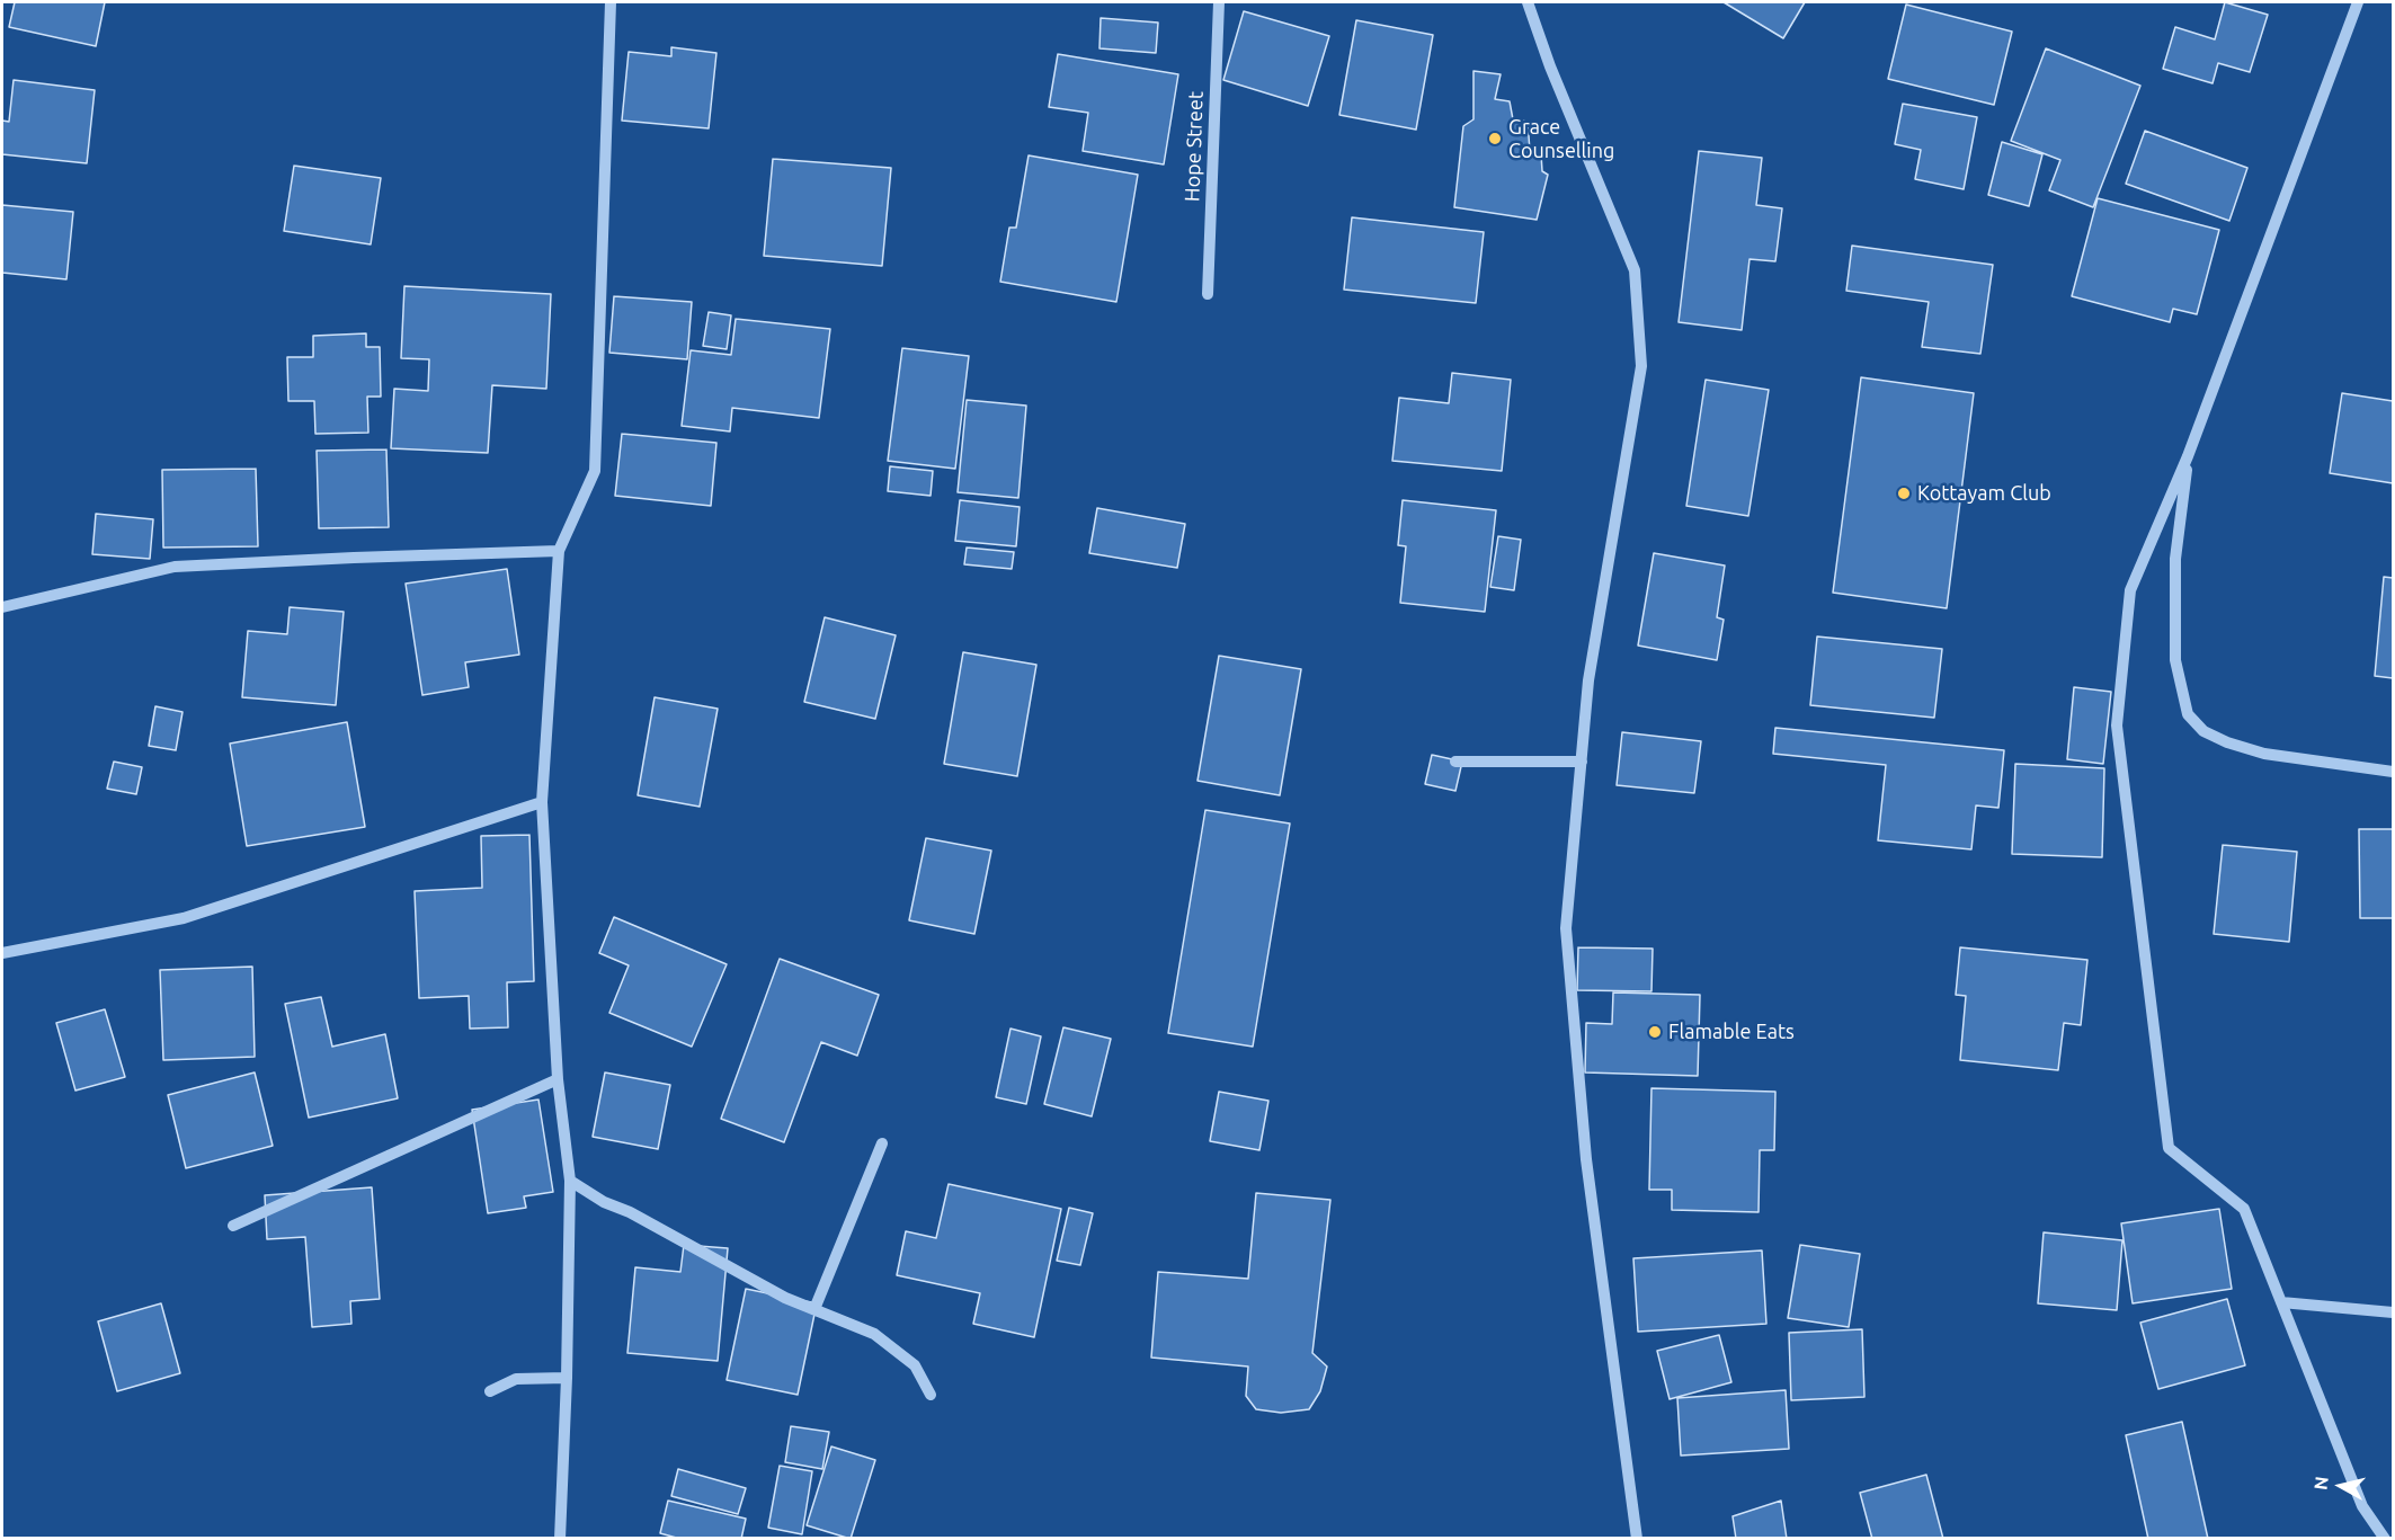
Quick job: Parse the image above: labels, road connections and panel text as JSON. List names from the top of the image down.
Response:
{
  "streets": {
    "street": ["Hope Street"]
  },
  "places": ["Grace Counselling", "Kottayam Club", "Flamable Eats"],
  "north": "left"
}
